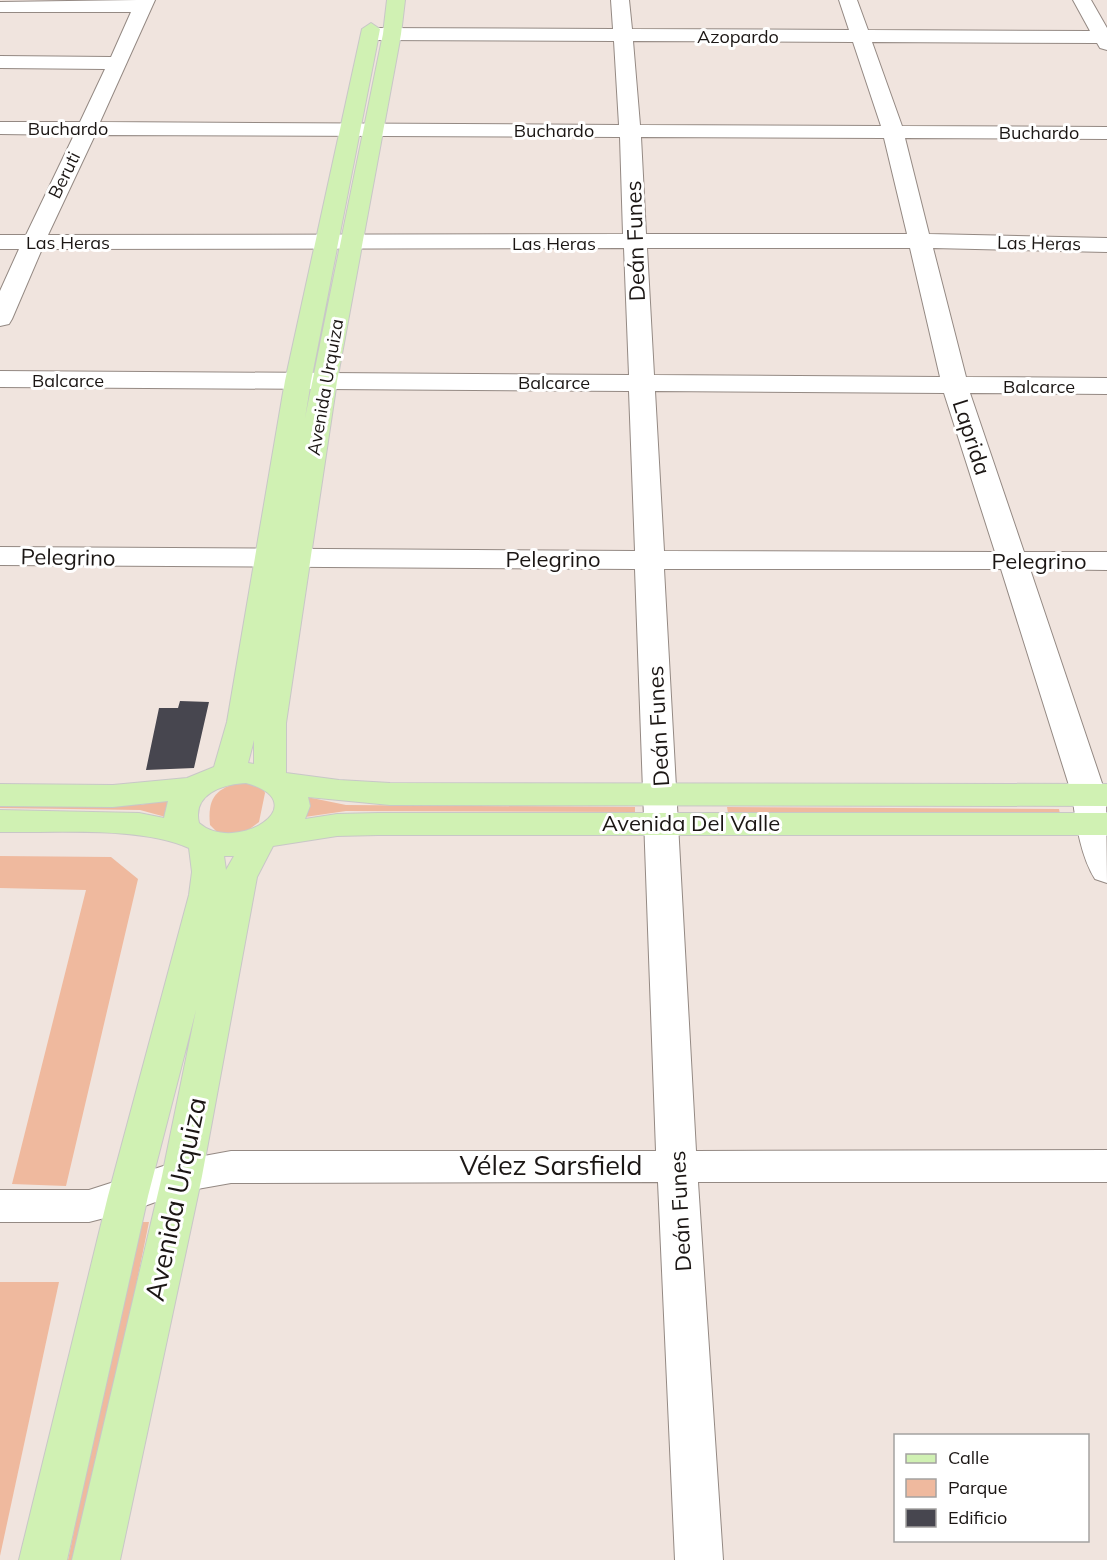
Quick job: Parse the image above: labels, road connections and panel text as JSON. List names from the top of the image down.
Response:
{
  "streets": {
    "main road": ["Avenida Urquiza", "Avenida Del Valle"],
    "street": [
      "Azopardo",
      "Buchardo",
      "Beruti",
      "Deán Funes",
      "Las Heras",
      "Balcarce",
      "Laprida",
      "Pelegrino",
      "Vélez Sarsfield"
    ]
  },
  "crossings": [
    ["Azopardo", "Deán Funes"],
    ["Azopardo", "Avenida Urquiza"],
    ["Azopardo", "Laprida"],
    ["Buchardo", "Beruti"],
    ["Buchardo", "Deán Funes"],
    ["Buchardo", "Avenida Urquiza"],
    ["Buchardo", "Laprida"],
    ["Beruti", "Las Heras"],
    ["Deán Funes", "Las Heras"],
    ["Deán Funes", "Balcarce"],
    ["Deán Funes", "Pelegrino"],
    ["Deán Funes", "Avenida Del Valle"],
    ["Deán Funes", "Vélez Sarsfield"],
    ["Las Heras", "Avenida Urquiza"],
    ["Las Heras", "Laprida"],
    ["Balcarce", "Avenida Urquiza"],
    ["Balcarce", "Laprida"],
    ["Avenida Urquiza", "Pelegrino"],
    ["Avenida Urquiza", "Avenida Del Valle"],
    ["Avenida Urquiza", "Vélez Sarsfield"],
    ["Laprida", "Pelegrino"],
    ["Laprida", "Avenida Del Valle"]
  ],
  "legend": ["Calle", "Parque", "Edificio"]
}
